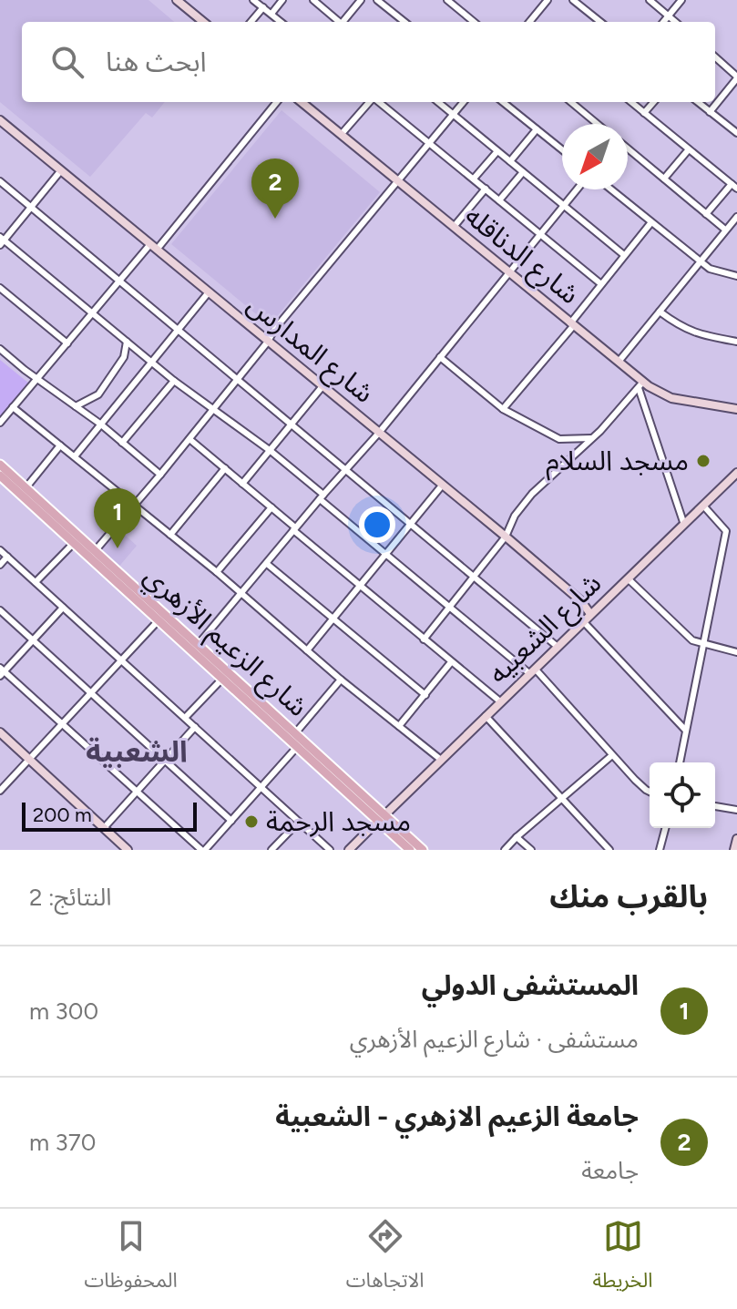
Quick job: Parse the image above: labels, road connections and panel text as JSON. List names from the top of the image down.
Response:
{
  "streets": {
    "main road": ["شارع الزعيم الأزهري"],
    "street": ["شارع الدناقله", "شارع المدارس", "شارع الشعبيه"]
  },
  "crossings": [
    ["شارع المدارس", "شارع الشعبيه"],
    ["شارع الشعبيه", "شارع الزعيم الأزهري"]
  ],
  "districts": ["الشعبية"],
  "places": ["مسجد السلام", "مسجد الرحمة"],
  "scale_bar": "200 m",
  "north": "bottom left",
  "page": {
    "search": "ابحث هنا",
    "pins": ["2", "1"],
    "scale": "200 m",
    "heading": ["بالقرب منك", "النتائج: 2"],
    "list": [
      {
        "mark": "1",
        "name": "المستشفى الدولي",
        "note": "مستشفى · شارع الزعيم الأزهري",
        "value": "300 m"
      },
      {
        "mark": "2",
        "name": "جامعة الزعيم الازهري - الشعبية",
        "note": "جامعة",
        "value": "370 m"
      }
    ],
    "nav": ["الخريطة", "الاتجاهات", "المحفوظات"]
  }
}
